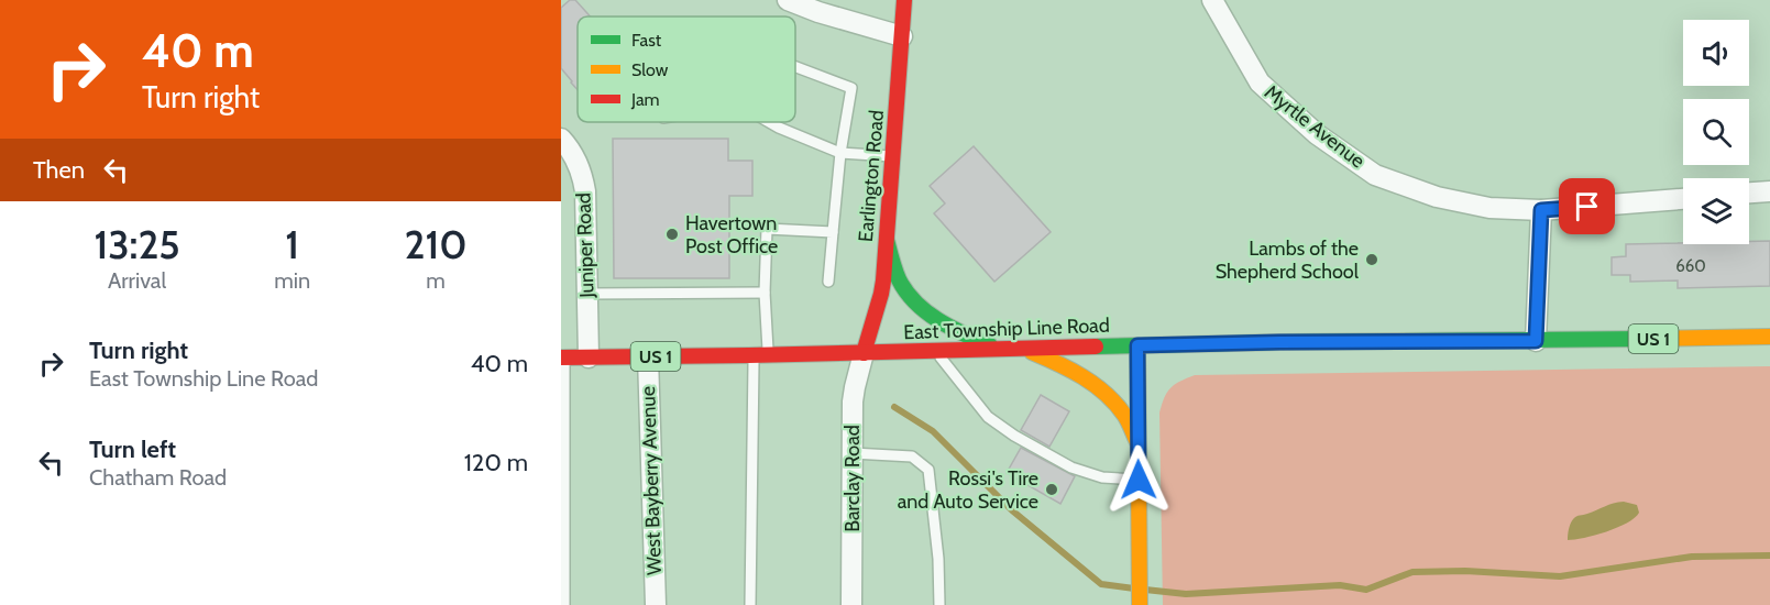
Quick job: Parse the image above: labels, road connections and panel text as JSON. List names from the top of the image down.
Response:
{
  "streets": {
    "main road": ["Earlington Road", "East Township Line Road", "US 1"],
    "street": [
      "Myrtle Avenue",
      "Juniper Road",
      "Barclay Road",
      "West Bayberry Avenue"
    ]
  },
  "crossings": [
    ["Earlington Road", "East Township Line Road"],
    ["Earlington Road", "Barclay Road"],
    ["Juniper Road", "East Township Line Road"],
    ["East Township Line Road", "Barclay Road"],
    ["East Township Line Road", "West Bayberry Avenue"]
  ],
  "places": ["Havertown Post Office", "Lambs of the Shepherd School", "Rossi's Tire and Auto Service"],
  "house_numbers": ["660"],
  "legend": ["Fast", "Slow", "Jam"],
  "page": {
    "turn": ["40 m", "Turn right"],
    "then": "Then",
    "eta": [
      "13:25",
      "Arrival",
      "1",
      "min",
      "210",
      "m"
    ],
    "list": [
      {
        "name": "Turn right",
        "note": "East Township Line Road",
        "value": "40 m"
      },
      {
        "name": "Turn left",
        "note": "Chatham Road",
        "value": "120 m"
      }
    ]
  }
}
